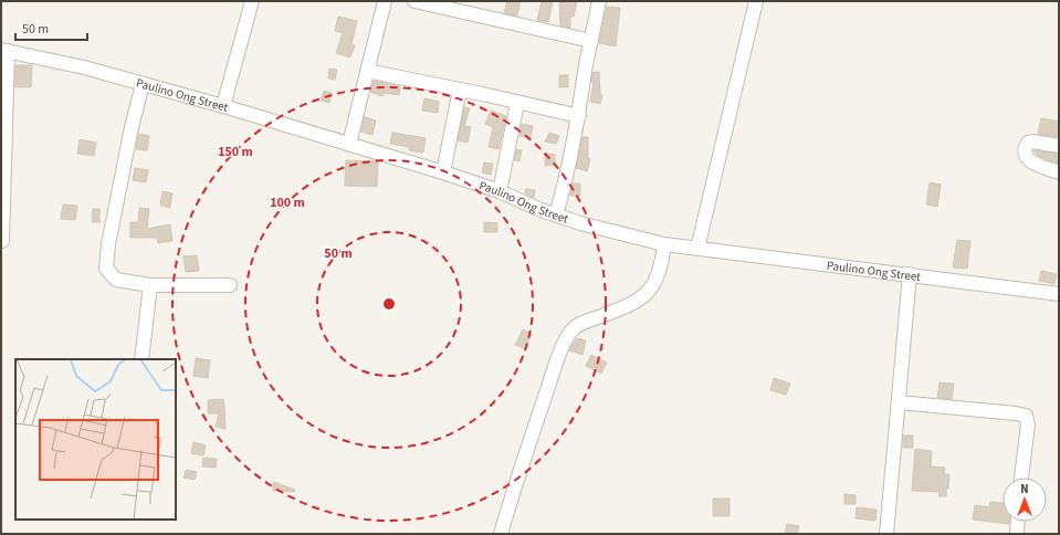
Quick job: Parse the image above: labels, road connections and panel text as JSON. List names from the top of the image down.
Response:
{
  "streets": {
    "street": ["Paulino Ong Street"]
  },
  "scale_bar": "50 m",
  "north": "top",
  "rings": ["150 m", "100 m", "50 m"]
}
